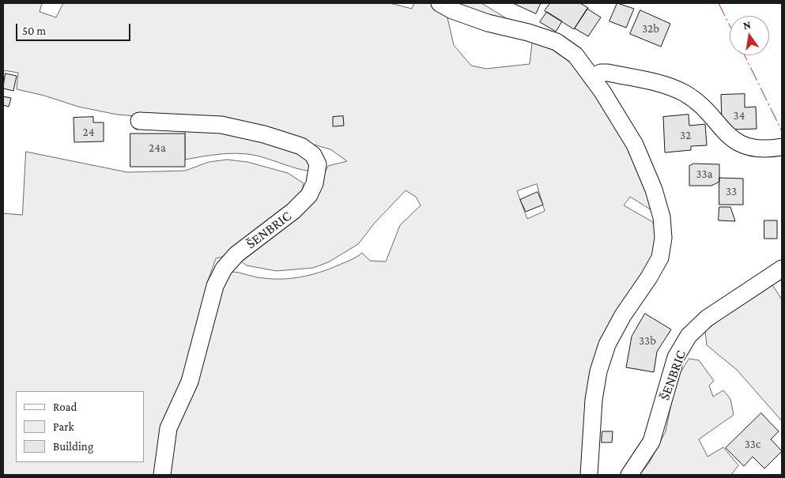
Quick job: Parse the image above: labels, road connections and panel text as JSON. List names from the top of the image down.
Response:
{
  "streets": {
    "street": ["ŠENBRIC"]
  },
  "house_numbers": [
    "32b",
    "34",
    "24",
    "32",
    "24a",
    "33a",
    "33",
    "33b",
    "33c"
  ],
  "legend": ["Road", "Park", "Building"],
  "scale_bar": "50 m",
  "north": "top"
}
